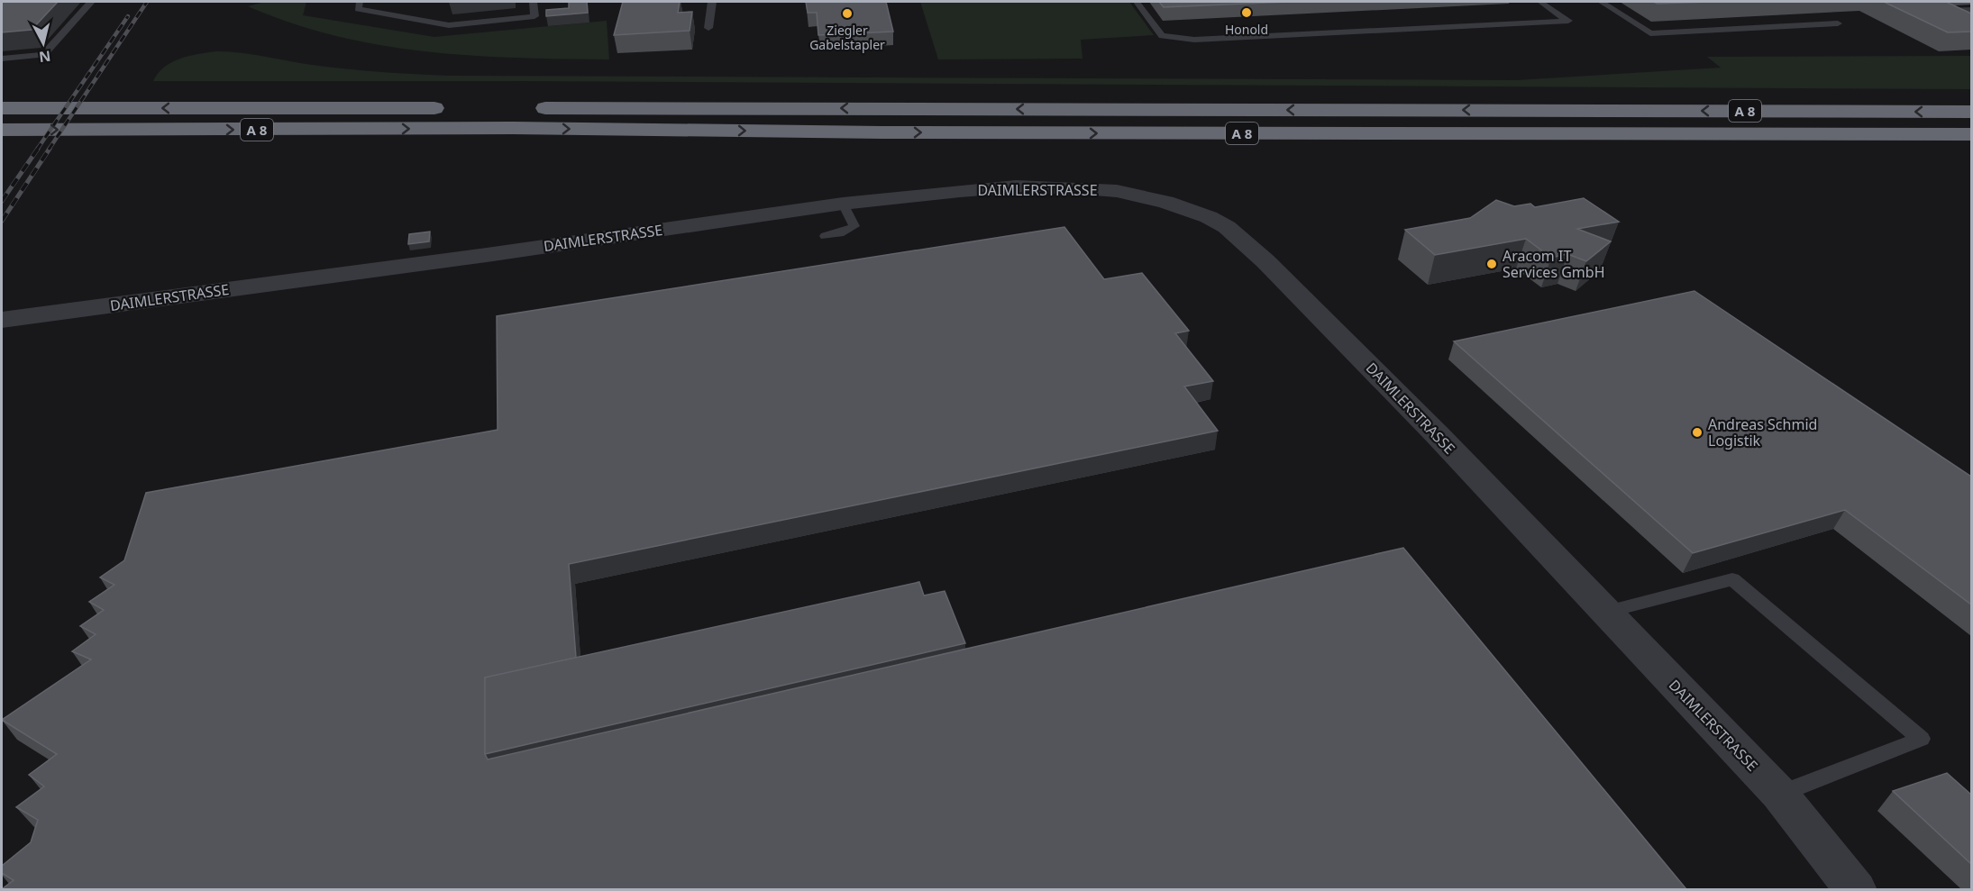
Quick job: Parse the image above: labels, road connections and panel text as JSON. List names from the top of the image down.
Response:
{
  "streets": {
    "highway": ["A 8"],
    "street": ["DAIMLERSTRASSE"]
  },
  "places": [
    "Honold",
    "Ziegler Gabelstapler",
    "Aracom IT Services GmbH",
    "Andreas Schmid Logistik"
  ],
  "north": "bottom"
}
